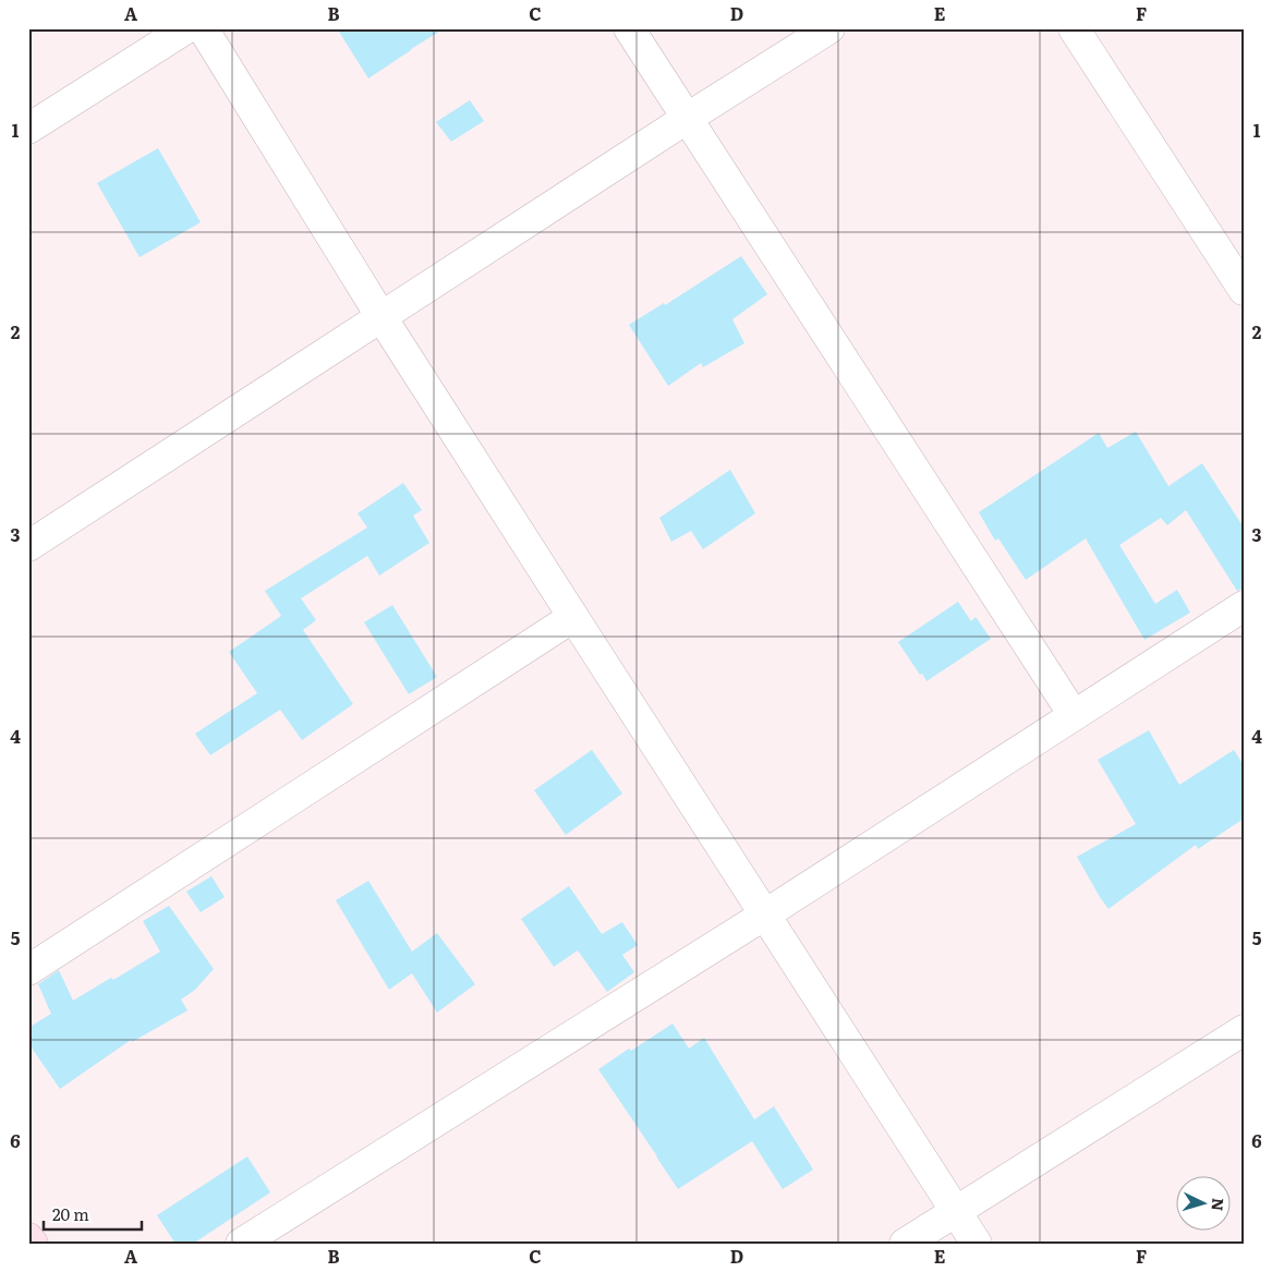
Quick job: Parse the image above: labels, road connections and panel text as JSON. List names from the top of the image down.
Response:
{
  "scale_bar": "20 m",
  "north": "right",
  "grid": {
    "columns": [
      "A",
      "B",
      "C",
      "D",
      "E",
      "F"
    ],
    "rows": [
      "1",
      "2",
      "3",
      "4",
      "5",
      "6"
    ]
  }
}
